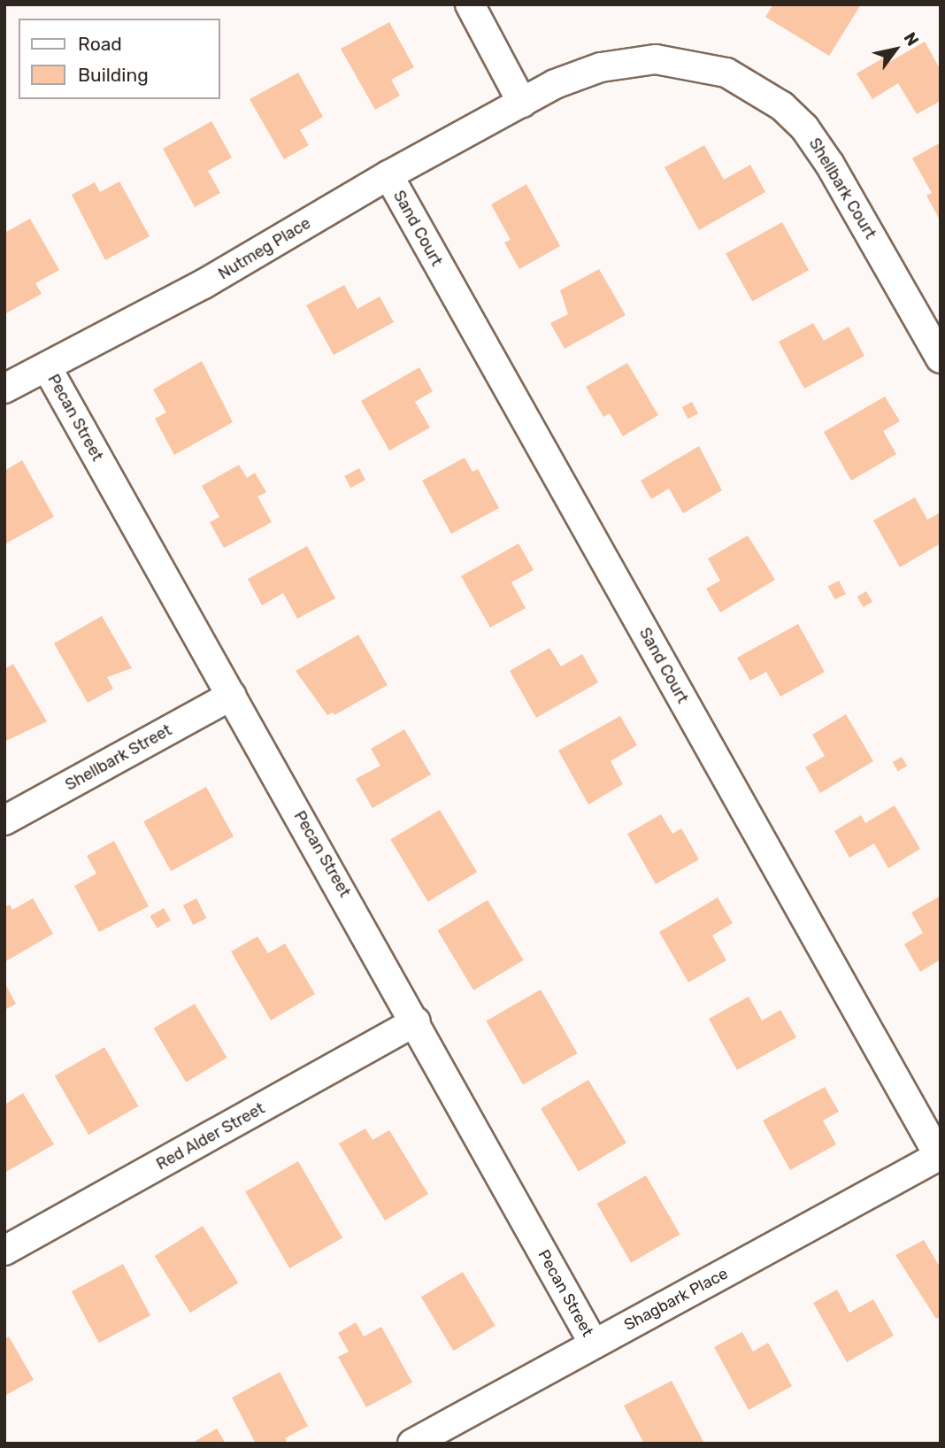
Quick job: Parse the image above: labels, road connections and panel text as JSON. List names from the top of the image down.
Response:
{
  "streets": {
    "street": [
      "Shellbark Court",
      "Sand Court",
      "Nutmeg Place",
      "Pecan Street",
      "Shellbark Street",
      "Red Alder Street",
      "Shagbark Place"
    ]
  },
  "crossings": [
    ["Shellbark Court", "Nutmeg Place"],
    ["Sand Court", "Nutmeg Place"],
    ["Sand Court", "Shagbark Place"],
    ["Nutmeg Place", "Pecan Street"],
    ["Pecan Street", "Shellbark Street"],
    ["Pecan Street", "Red Alder Street"],
    ["Pecan Street", "Shagbark Place"]
  ],
  "legend": ["Road", "Building"],
  "north": "top right"
}
